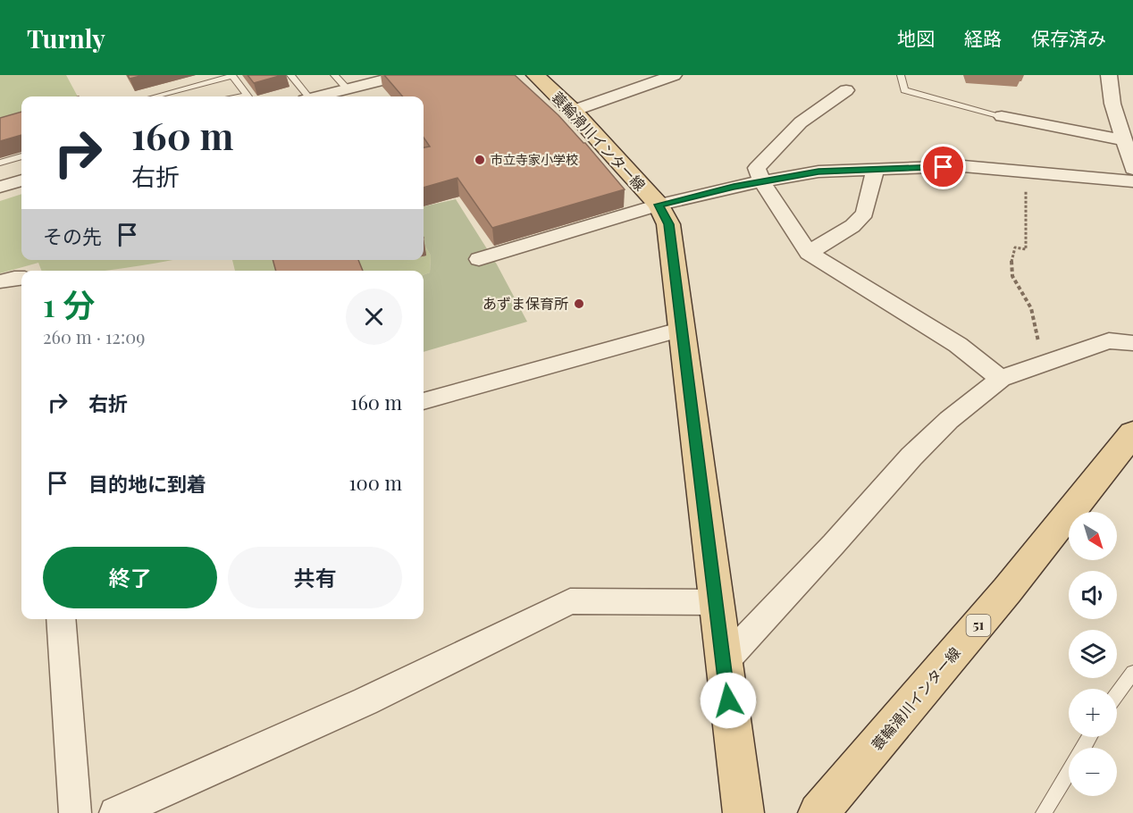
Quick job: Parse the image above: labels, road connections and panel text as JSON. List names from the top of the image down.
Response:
{
  "streets": {
    "main road": ["蓑輪滑川インター線", "51"]
  },
  "places": ["市立寺家小学校", "あずま保育所"],
  "north": "bottom right",
  "page": {
    "header": "Turnly",
    "nav": ["地図", "経路", "保存済み"],
    "turn": ["160 m", "右折"],
    "then": "その先",
    "heading": ["1 分", "260 m · 12:09"],
    "list": [
      {
        "name": "右折",
        "value": "160 m"
      },
      {
        "name": "目的地に到着",
        "value": "100 m"
      }
    ],
    "map_buttons": ["+", "−"],
    "buttons": ["終了", "共有"]
  }
}
